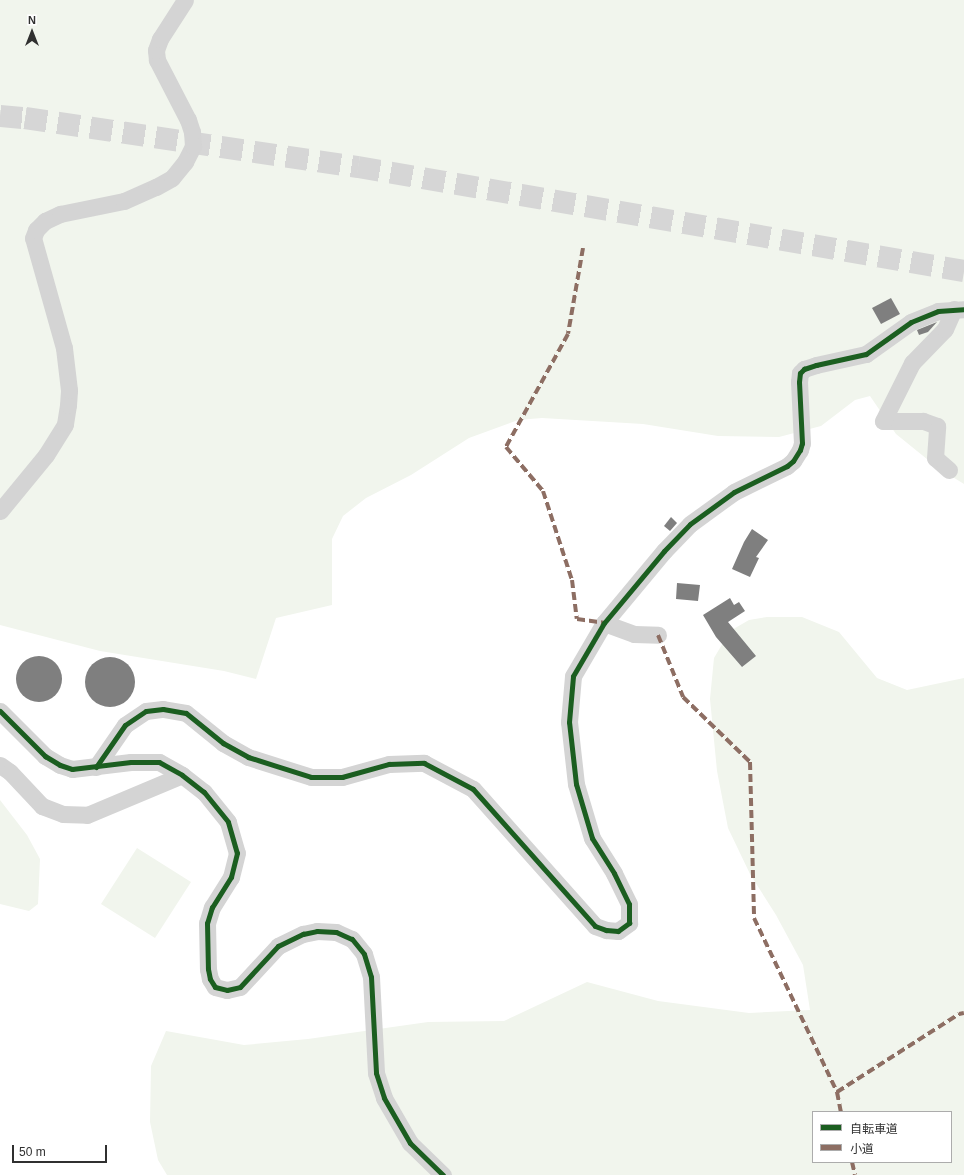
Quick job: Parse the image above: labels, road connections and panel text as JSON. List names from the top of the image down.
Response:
{
  "legend": ["自転車道", "小道"],
  "scale_bar": "50 m",
  "north": "top"
}
